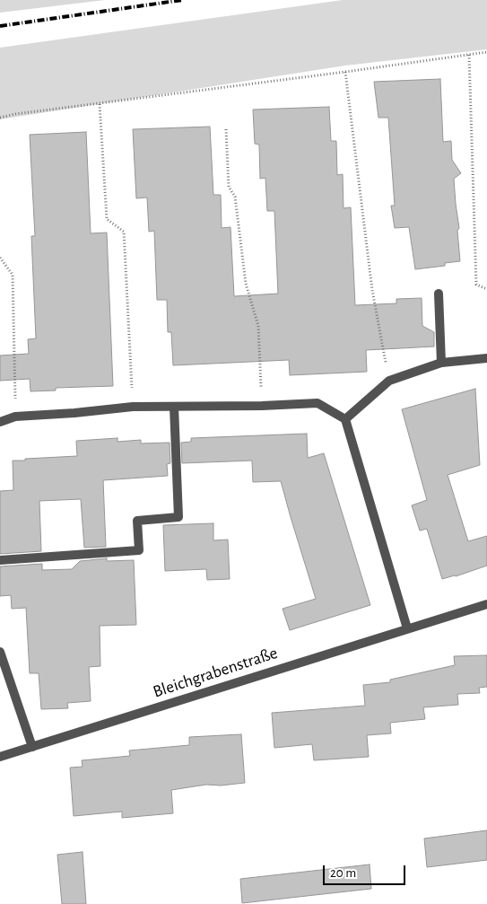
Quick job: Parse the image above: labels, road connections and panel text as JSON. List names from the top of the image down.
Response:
{
  "streets": {
    "street": ["Bleichgrabenstraße"]
  },
  "scale_bar": "20 m"
}
